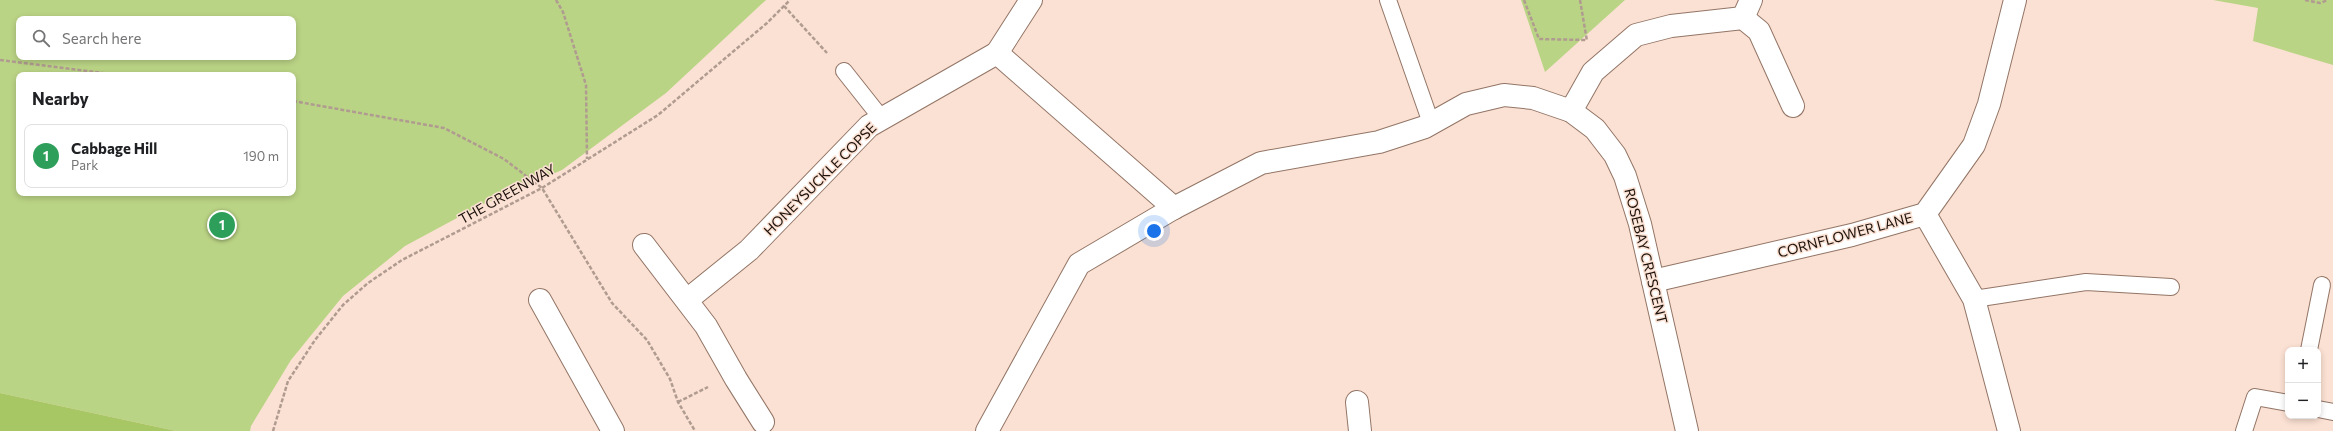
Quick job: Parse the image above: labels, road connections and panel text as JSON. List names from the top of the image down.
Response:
{
  "streets": {
    "street": ["HONEYSUCKLE COPSE", "CORNFLOWER LANE", "ROSEBAY CRESCENT"],
    "path": ["THE GREENWAY"]
  },
  "crossings": [
    ["CORNFLOWER LANE", "ROSEBAY CRESCENT"]
  ],
  "page": {
    "search": "Search here",
    "heading": "Nearby",
    "list": [
      {
        "mark": "1",
        "name": "Cabbage Hill",
        "note": "Park",
        "value": "190 m"
      }
    ],
    "pins": "1",
    "map_buttons": ["+", "−"]
  }
}
